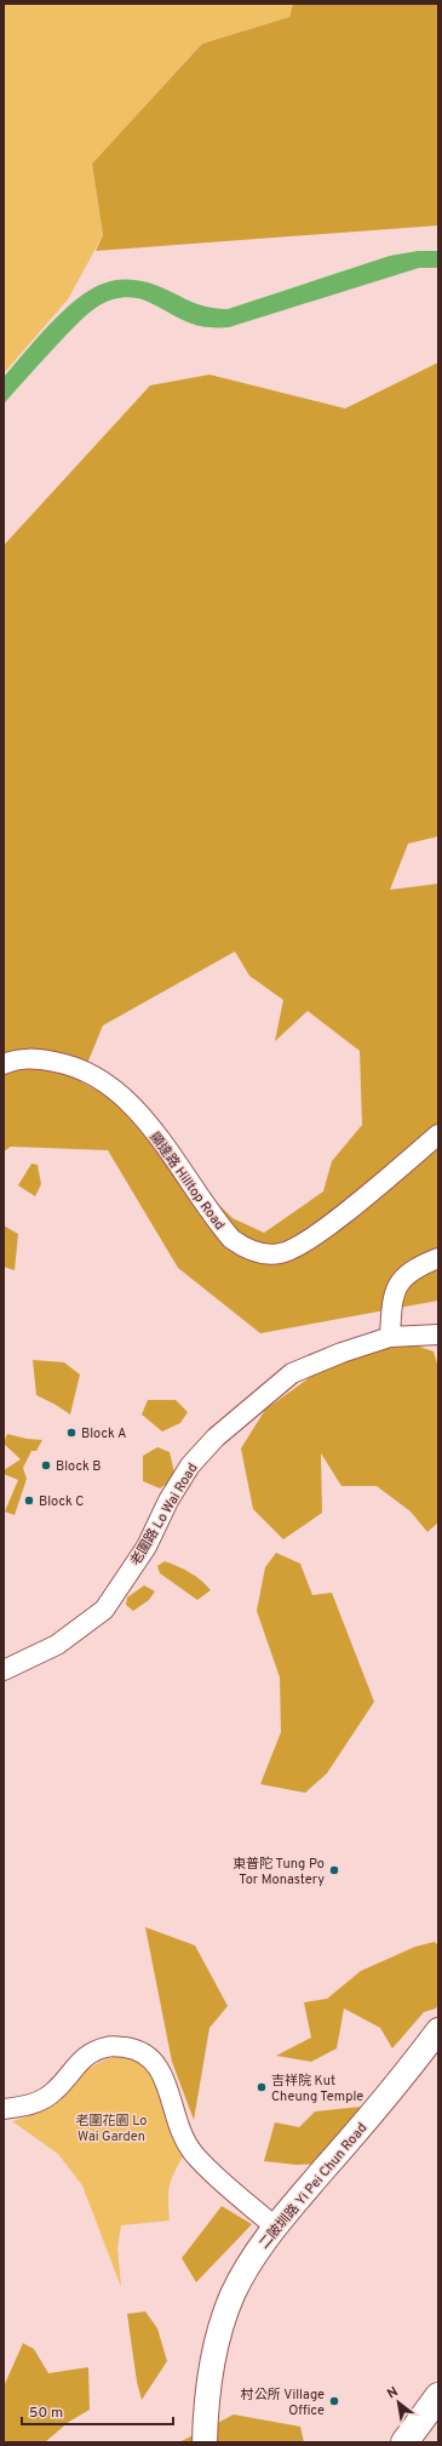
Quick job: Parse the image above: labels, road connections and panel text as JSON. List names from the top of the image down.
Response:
{
  "streets": {
    "street": ["顯達路 Hilltop Road", "老圍路 Lo Wai Road", "二陂圳路 Yi Pei Chun Road"]
  },
  "parks": ["老圍花園 Lo Wai Garden"],
  "places": [
    "Block A",
    "Block B",
    "Block C",
    "東普陀 Tung Po Tor Monastery",
    "吉祥院 Kut Cheung Temple",
    "村公所 Village Office"
  ],
  "scale_bar": "50 m",
  "north": "top left"
}
